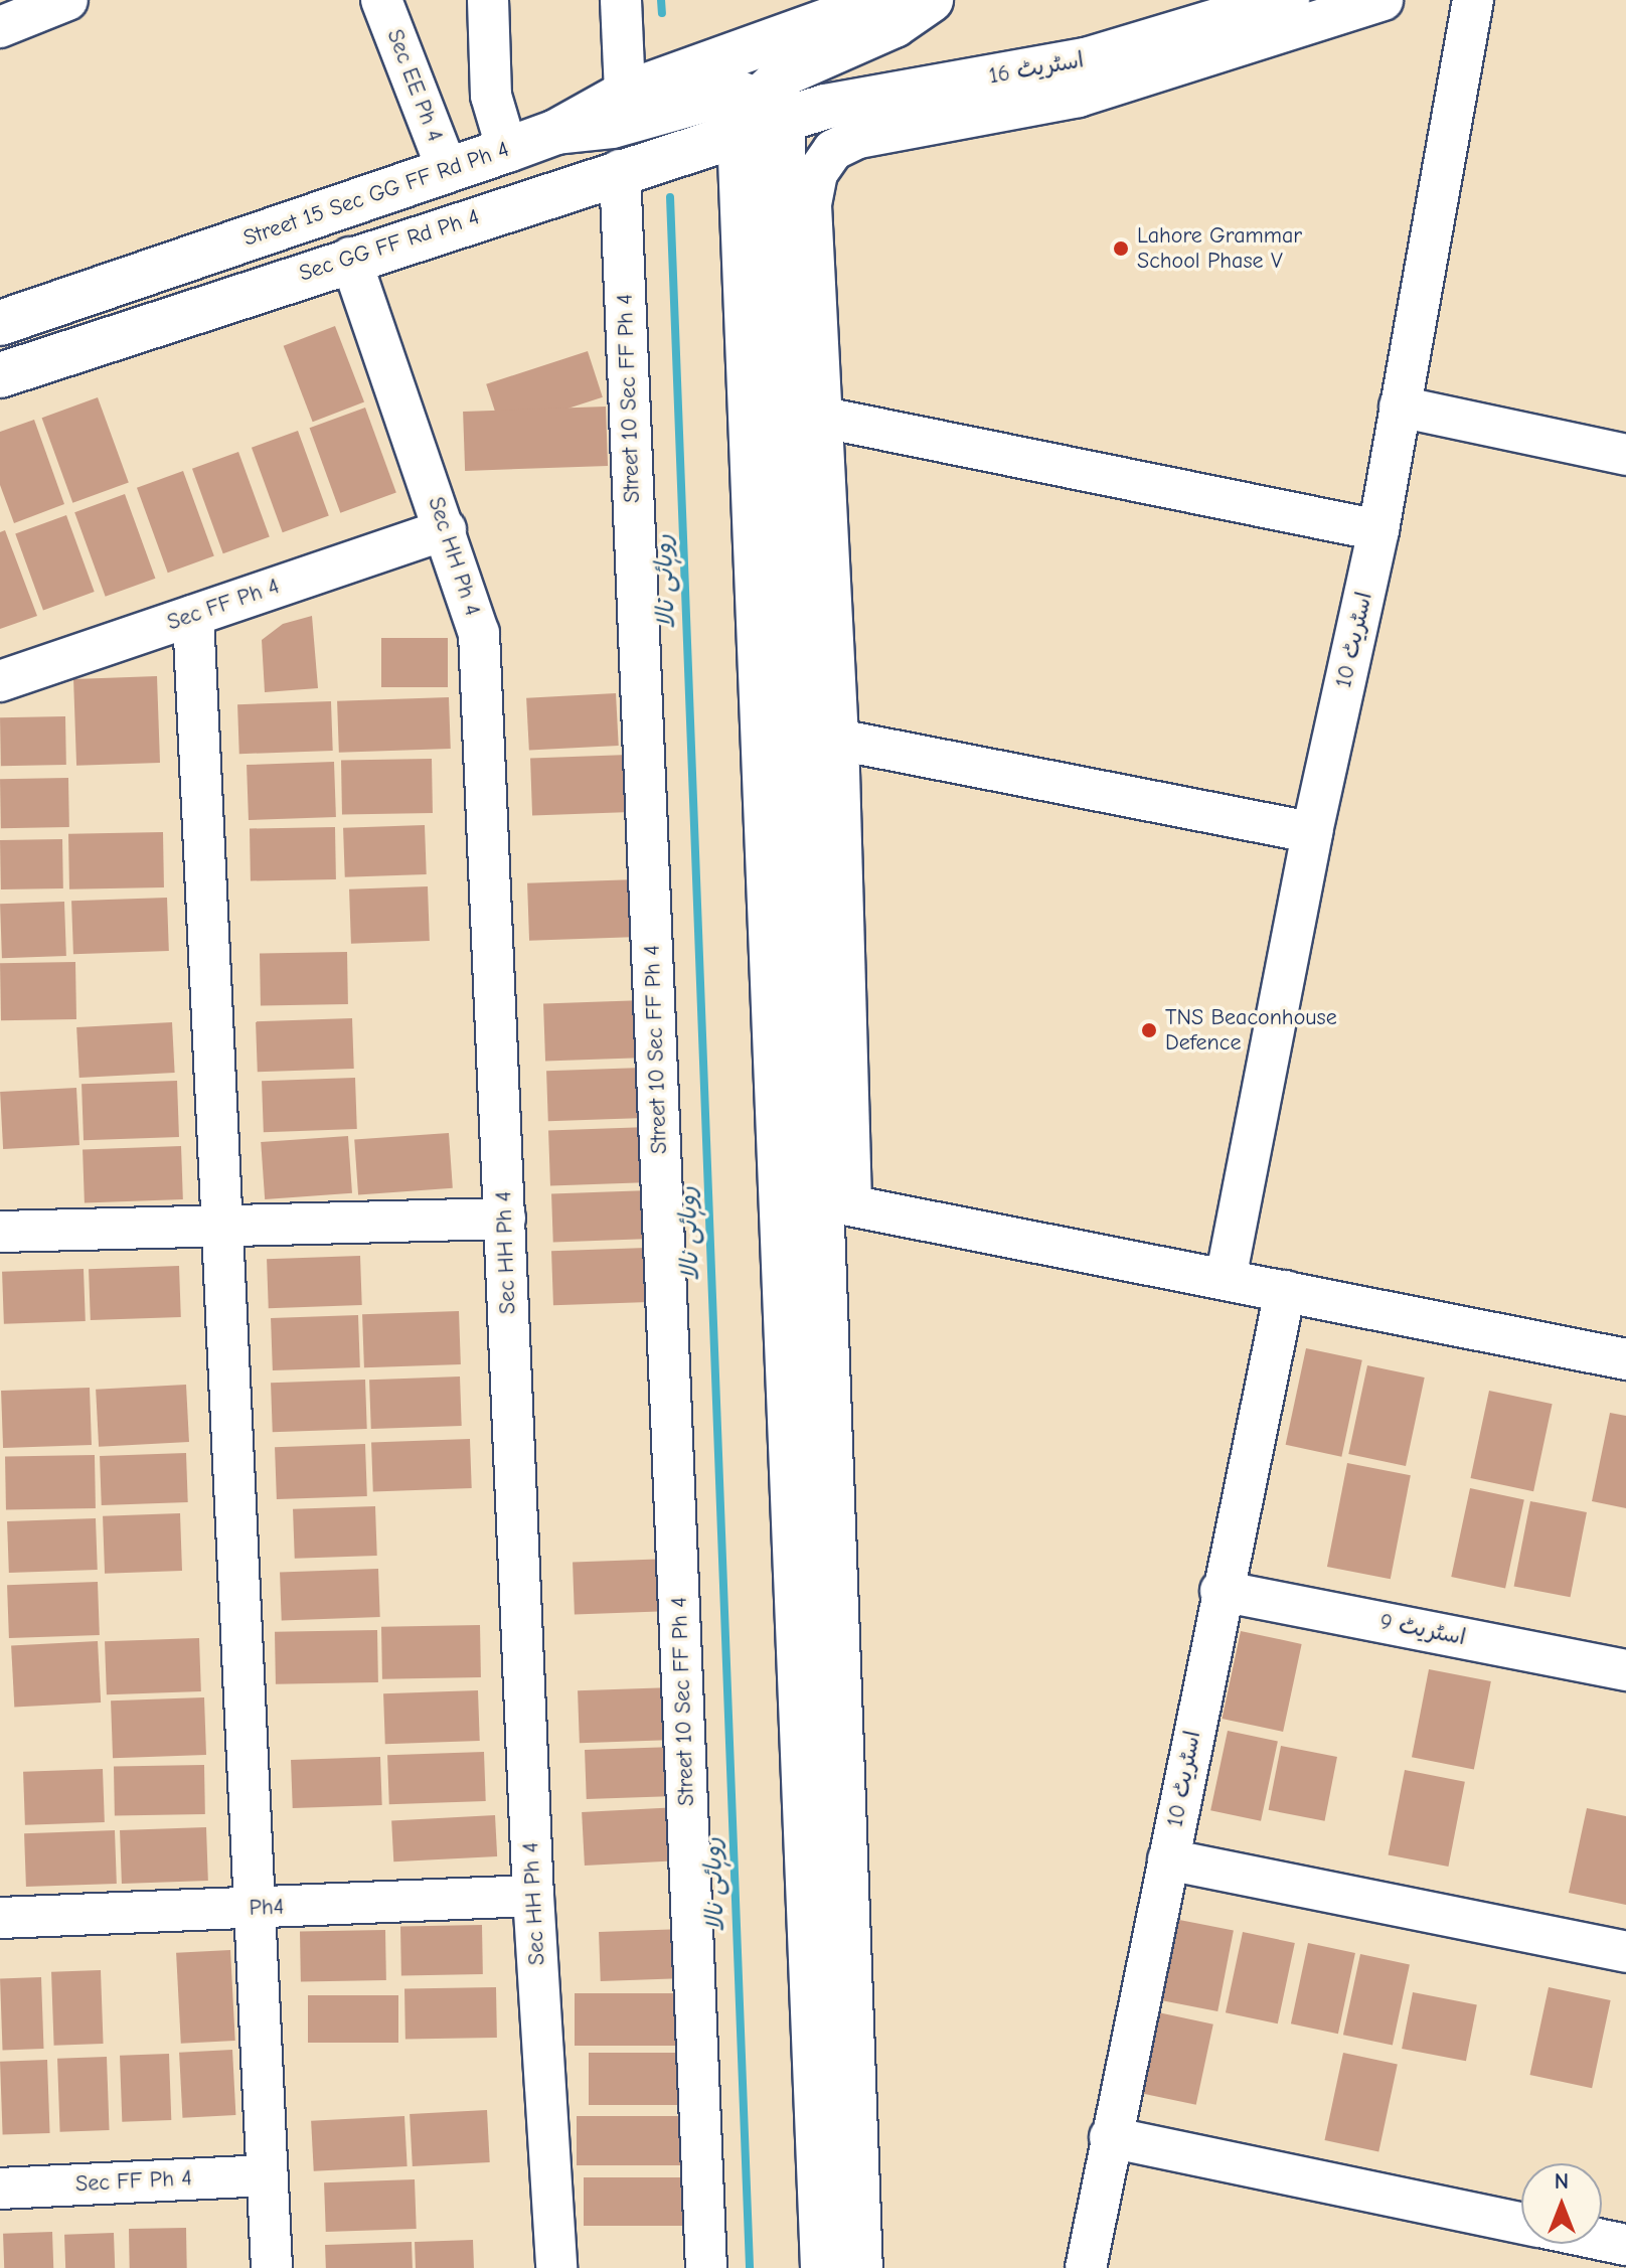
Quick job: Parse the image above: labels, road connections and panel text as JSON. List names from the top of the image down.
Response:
{
  "streets": {
    "main road": ["اسٹریٹ 16", "Street 15 Sec GG FF Rd Ph 4", "Sec GG FF Rd Ph 4"],
    "street": [
      "Sec EE Ph 4",
      "Street 10 Sec FF Ph 4",
      "Sec HH Ph 4",
      "Sec FF Ph 4",
      "اسٹریٹ 10",
      "اسٹریٹ 9",
      "Ph4"
    ]
  },
  "crossings": [
    ["اسٹریٹ 16", "Sec GG FF Rd Ph 4"],
    ["Sec EE Ph 4", "Street 15 Sec GG FF Rd Ph 4"],
    ["Sec GG FF Rd Ph 4", "Street 10 Sec FF Ph 4"],
    ["Sec GG FF Rd Ph 4", "Sec HH Ph 4"],
    ["Sec HH Ph 4", "Sec FF Ph 4"],
    ["Sec HH Ph 4", "Ph4"],
    ["اسٹریٹ 10", "اسٹریٹ 9"]
  ],
  "water": ["روہائی نالا"],
  "places": ["Lahore Grammar School Phase V", "TNS Beaconhouse Defence"],
  "north": "top"
}
